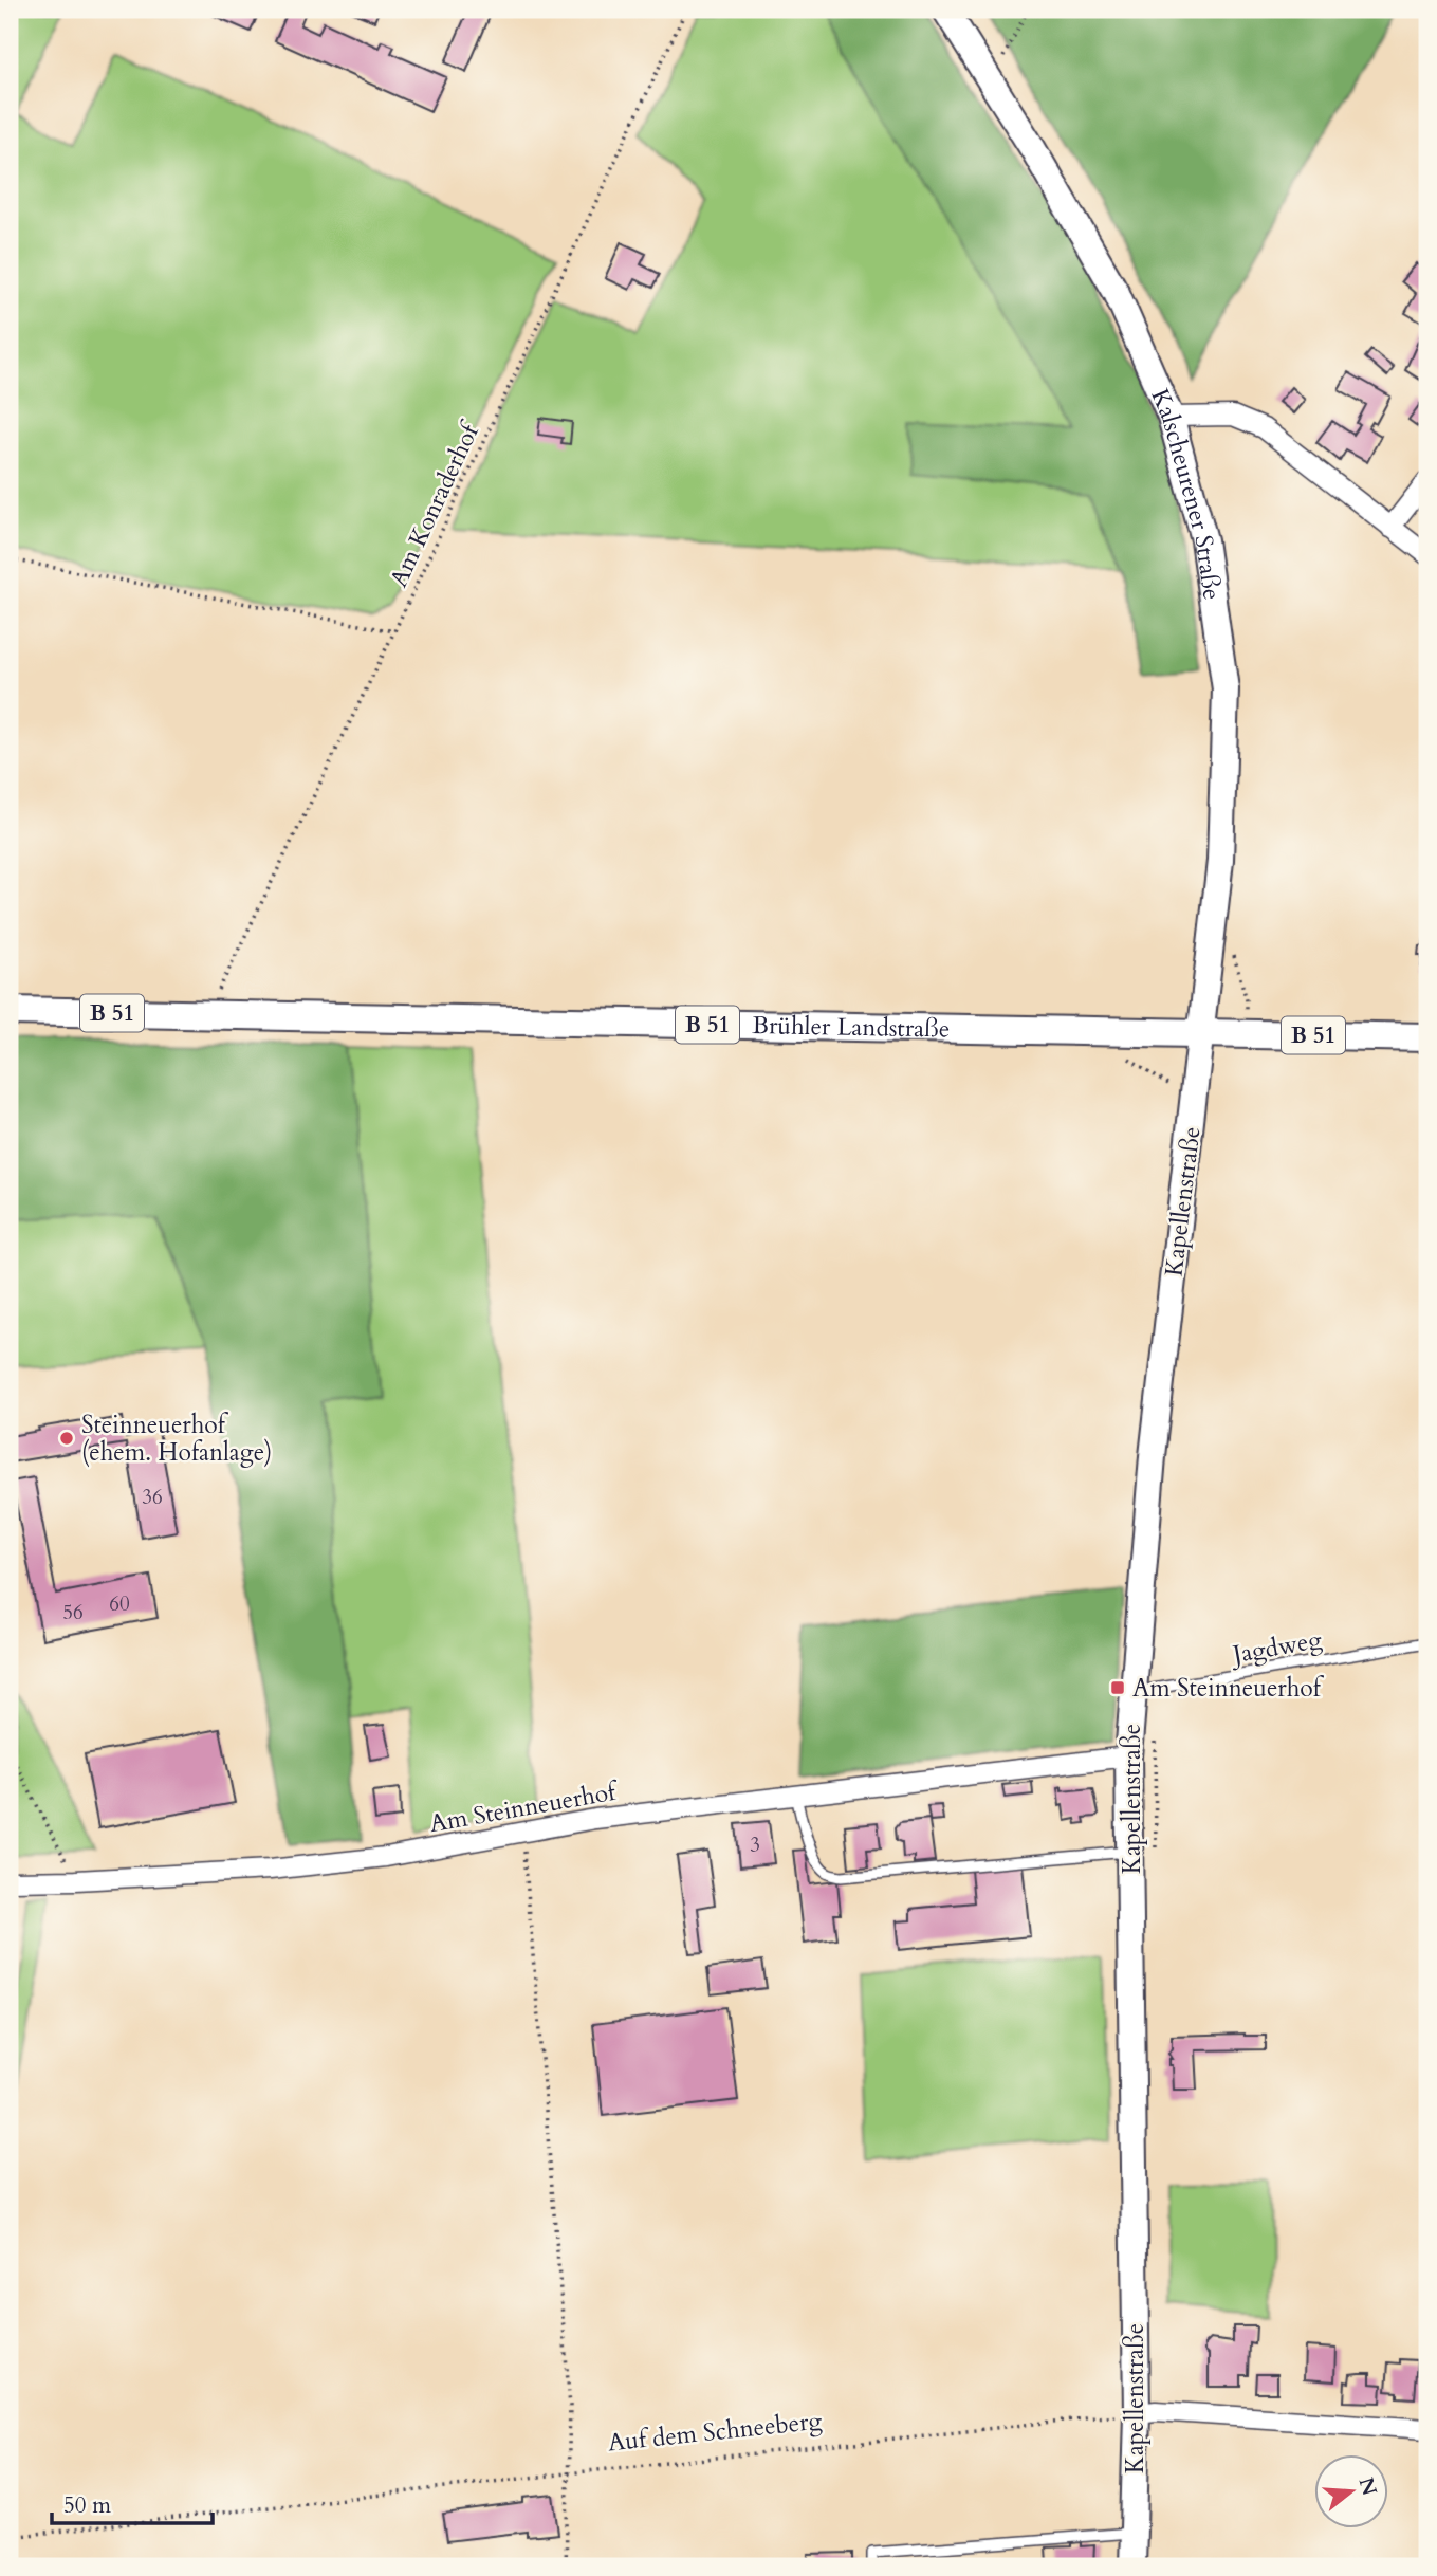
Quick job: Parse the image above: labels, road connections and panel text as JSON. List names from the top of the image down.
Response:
{
  "streets": {
    "main road": [
      "Kalscheurener Straße",
      "B 51",
      "Brühler Landstraße",
      "Kapellenstraße"
    ],
    "street": ["Am Steinneuerhof"],
    "lane": ["Jagdweg"],
    "path": ["Am Konraderhof", "Auf dem Schneeberg"]
  },
  "crossings": [
    ["Kalscheurener Straße", "Brühler Landstraße"],
    ["Kalscheurener Straße", "Kapellenstraße"],
    ["Am Konraderhof", "Brühler Landstraße"],
    ["Brühler Landstraße", "Kapellenstraße"],
    ["Kapellenstraße", "Jagdweg"],
    ["Kapellenstraße", "Am Steinneuerhof"],
    ["Kapellenstraße", "Auf dem Schneeberg"]
  ],
  "places": {
    "other": ["Steinneuerhof (ehem. Hofanlage)"],
    "transit": ["Am Steinneuerhof"]
  },
  "house_numbers": [
    "36",
    "60",
    "56",
    "3"
  ],
  "scale_bar": "50 m",
  "north": "right"
}
